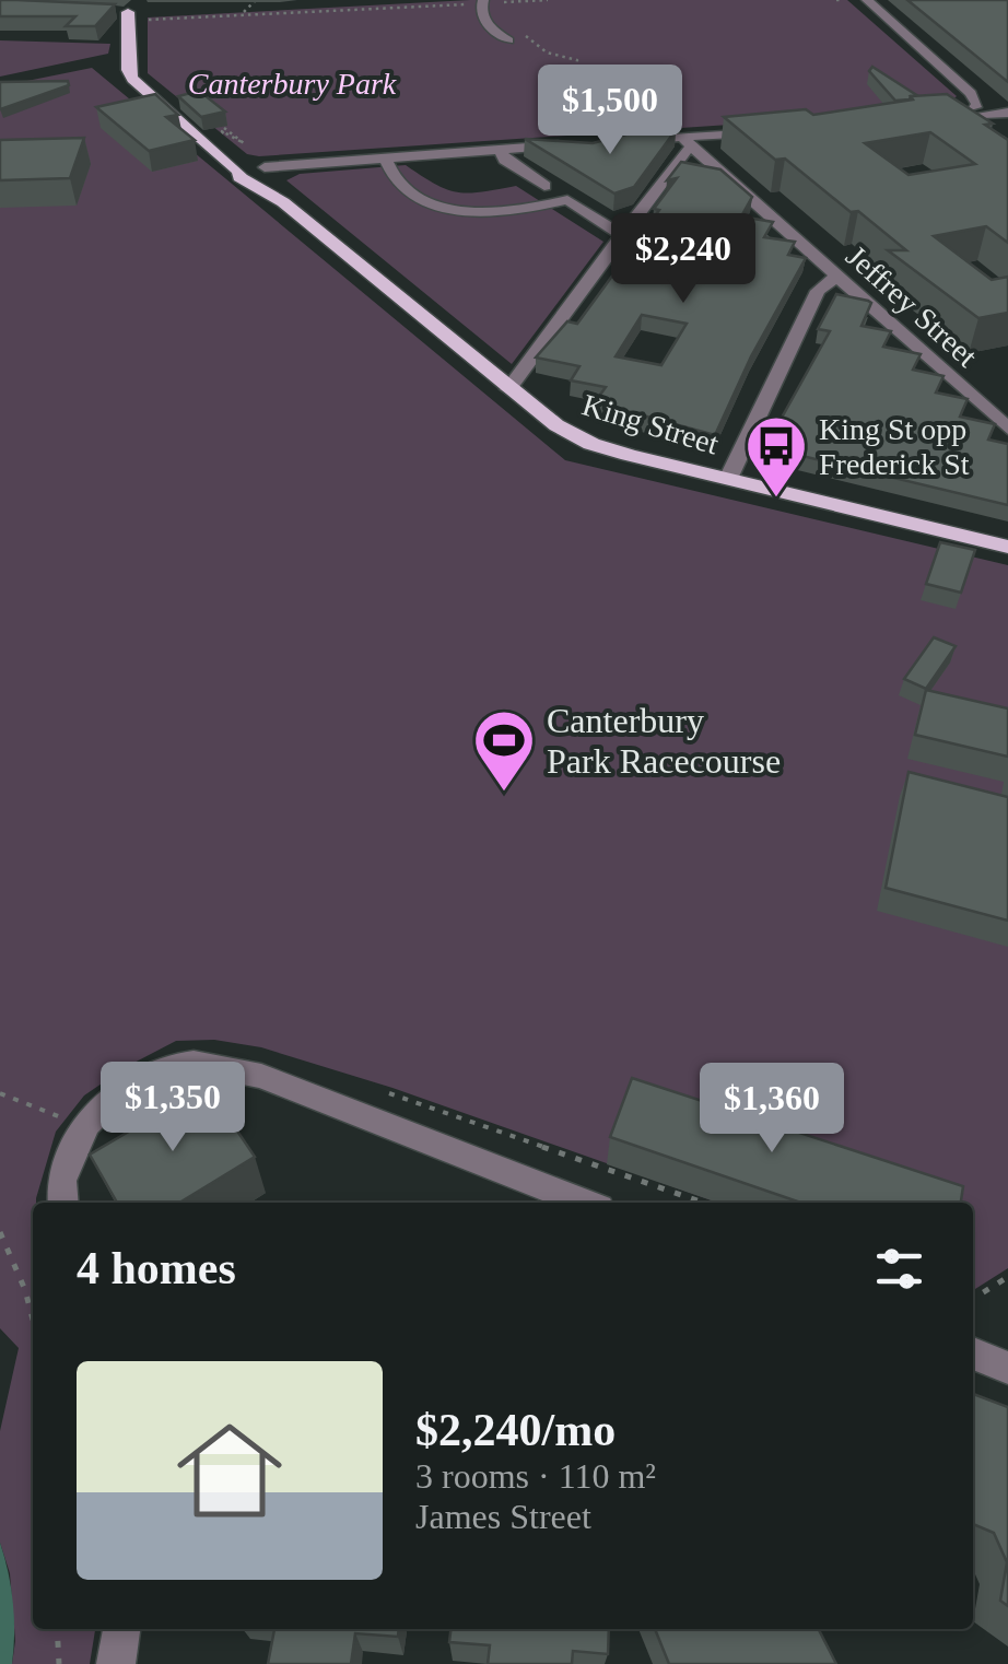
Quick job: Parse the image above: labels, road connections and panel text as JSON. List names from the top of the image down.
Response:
{
  "streets": {
    "main road": ["King Street"],
    "street": ["Jeffrey Street"]
  },
  "parks": ["Canterbury Park"],
  "places": {
    "bus stop": ["King St opp Frederick St"],
    "sports": ["Canterbury Park Racecourse"]
  },
  "page": {
    "price": [
      "$1,500",
      "$2,240",
      "$1,350",
      "$1,360"
    ],
    "heading": "4 homes",
    "list": [
      {
        "name": "$2,240/mo",
        "note": "3 rooms · 110 m² · James Street"
      }
    ]
  }
}
